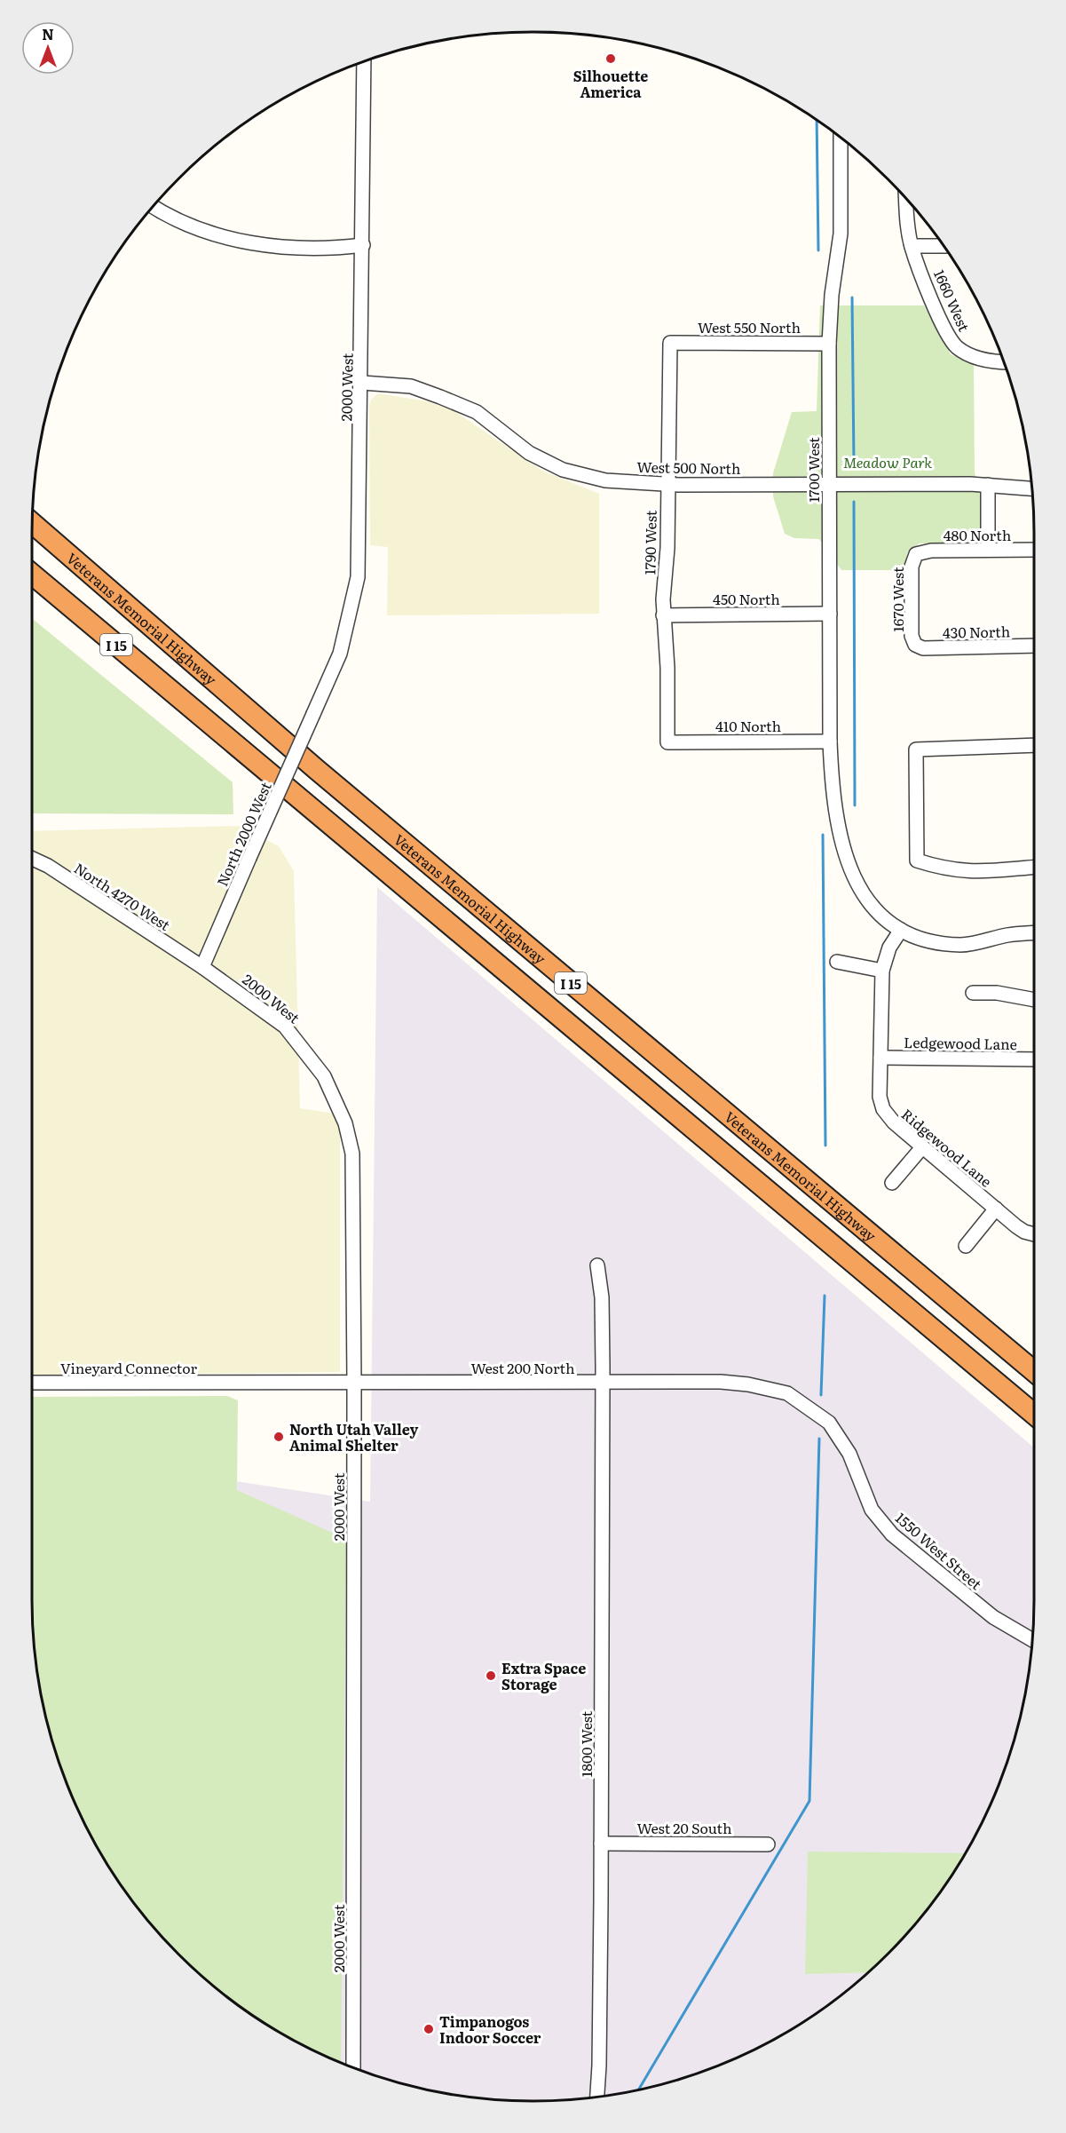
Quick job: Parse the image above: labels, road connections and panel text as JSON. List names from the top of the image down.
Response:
{
  "streets": {
    "highway": ["Veterans Memorial Highway", "I 15"],
    "street": [
      "1660 West",
      "West 550 North",
      "2000 West",
      "West 500 North",
      "1700 West",
      "480 North",
      "1790 West",
      "450 North",
      "1670 West",
      "430 North",
      "410 North",
      "North 2000 West",
      "North 4270 West",
      "Ledgewood Lane",
      "Ridgewood Lane",
      "Vineyard Connector",
      "West 200 North",
      "1550 West Street",
      "1800 West",
      "West 20 South"
    ]
  },
  "crossings": [
    ["West 550 North", "1700 West"],
    ["West 550 North", "1790 West"],
    ["2000 West", "West 500 North"],
    ["2000 West", "North 2000 West"],
    ["2000 West", "North 4270 West"],
    ["2000 West", "West 200 North"],
    ["West 500 North", "1700 West"],
    ["West 500 North", "1790 West"],
    ["1700 West", "450 North"],
    ["1700 West", "410 North"],
    ["1700 West", "Ridgewood Lane"],
    ["480 North", "1670 West"],
    ["1790 West", "450 North"],
    ["1790 West", "410 North"],
    ["1670 West", "430 North"],
    ["North 2000 West", "North 4270 West"],
    ["Ledgewood Lane", "Ridgewood Lane"],
    ["Vineyard Connector", "West 200 North"],
    ["West 200 North", "1550 West Street"],
    ["West 200 North", "1800 West"],
    ["1800 West", "West 20 South"]
  ],
  "parks": ["Meadow Park"],
  "places": [
    "Silhouette America",
    "North Utah Valley Animal Shelter",
    "Extra Space Storage",
    "Timpanogos Indoor Soccer"
  ],
  "north": "top"
}
